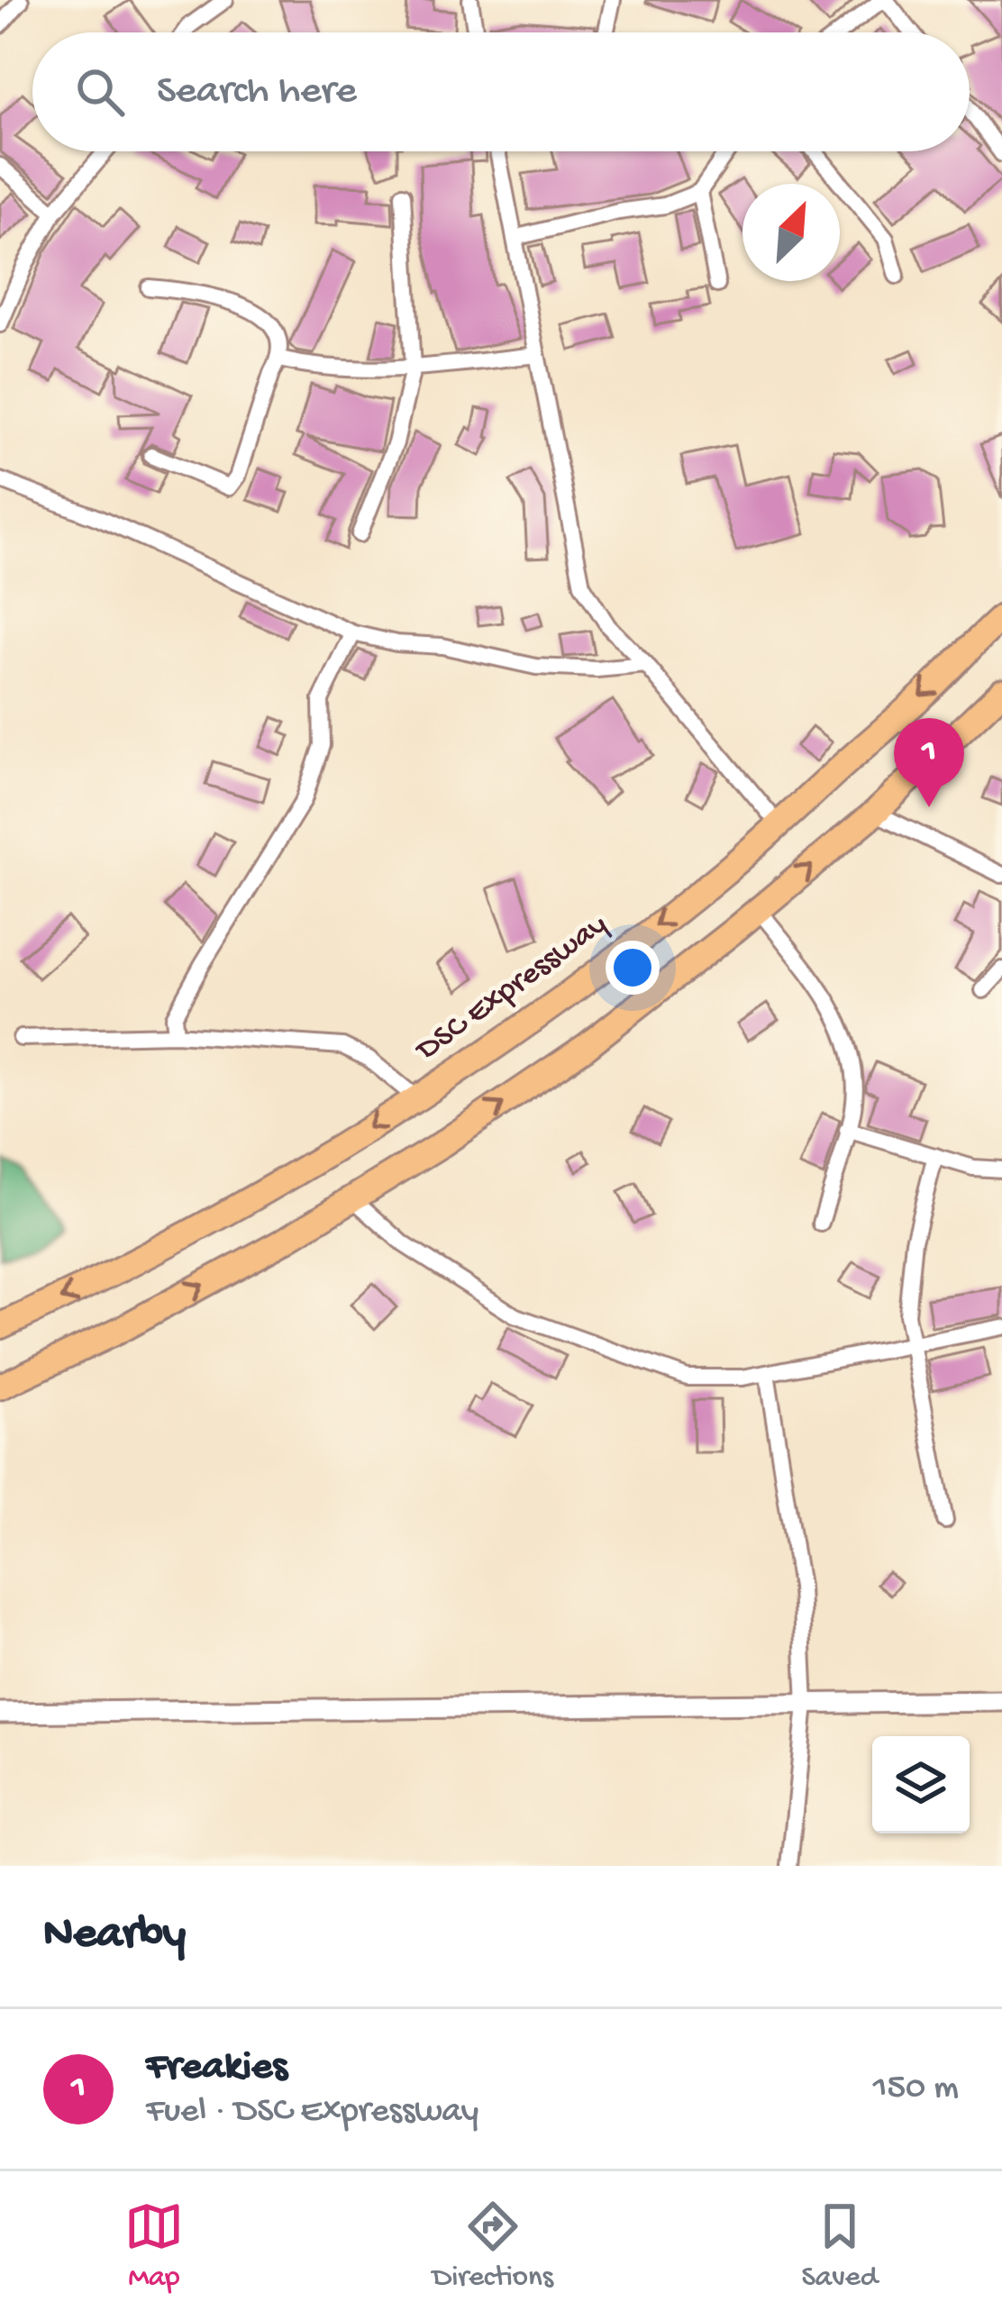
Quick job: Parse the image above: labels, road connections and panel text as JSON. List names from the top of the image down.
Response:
{
  "streets": {
    "main road": ["DSC Expressway"]
  },
  "north": "top right",
  "page": {
    "search": "Search here",
    "pins": "1",
    "heading": "Nearby",
    "list": [
      {
        "mark": "1",
        "name": "Freakies",
        "note": "Fuel · DSC Expressway",
        "value": "150 m"
      }
    ],
    "nav": ["Map", "Directions", "Saved"]
  }
}
